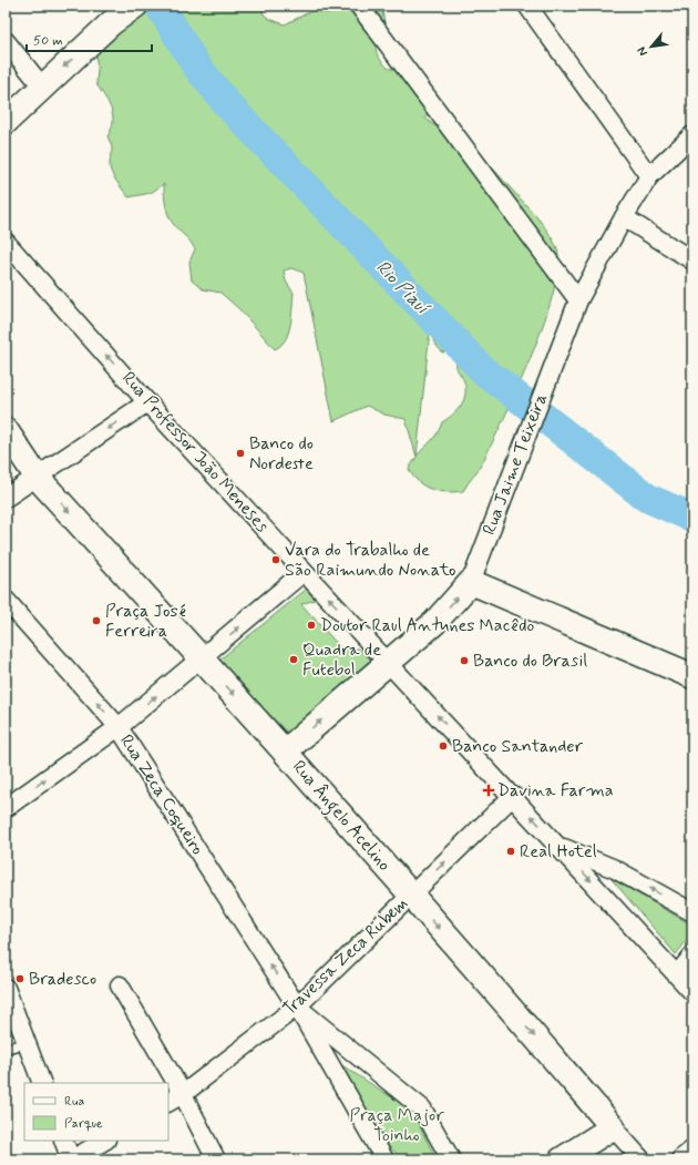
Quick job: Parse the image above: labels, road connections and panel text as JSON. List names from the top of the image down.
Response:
{
  "streets": {
    "main road": ["Rua Jaime Teixeira", "Rua Ângelo Acelino"],
    "street": ["Rua Professor João Meneses", "Rua Zeca Coqueiro", "Travessa Zeca Rubem"]
  },
  "crossings": [
    ["Rua Professor João Meneses", "Rua Jaime Teixeira"],
    ["Rua Professor João Meneses", "Travessa Zeca Rubem"],
    ["Rua Jaime Teixeira", "Rua Ângelo Acelino"],
    ["Rua Zeca Coqueiro", "Travessa Zeca Rubem"],
    ["Rua Ângelo Acelino", "Travessa Zeca Rubem"]
  ],
  "one_way": ["Rua Zeca Coqueiro", "Rua Ângelo Acelino"],
  "water": ["Rio Piauí"],
  "parks": ["Praça Major Toinho"],
  "places": {
    "other": [
      "Banco do Nordeste",
      "Vara do Trabalho de São Raimundo Nonato",
      "Praça José Ferreira",
      "Doutor Raul Antunes Macêdo",
      "Quadra de Futebol",
      "Banco do Brasil",
      "Banco Santander",
      "Real Hotel",
      "Bradesco"
    ],
    "health": ["Davina Farma"]
  },
  "legend": ["Rua", "Parque"],
  "scale_bar": "50 m",
  "north": "bottom left"
}
